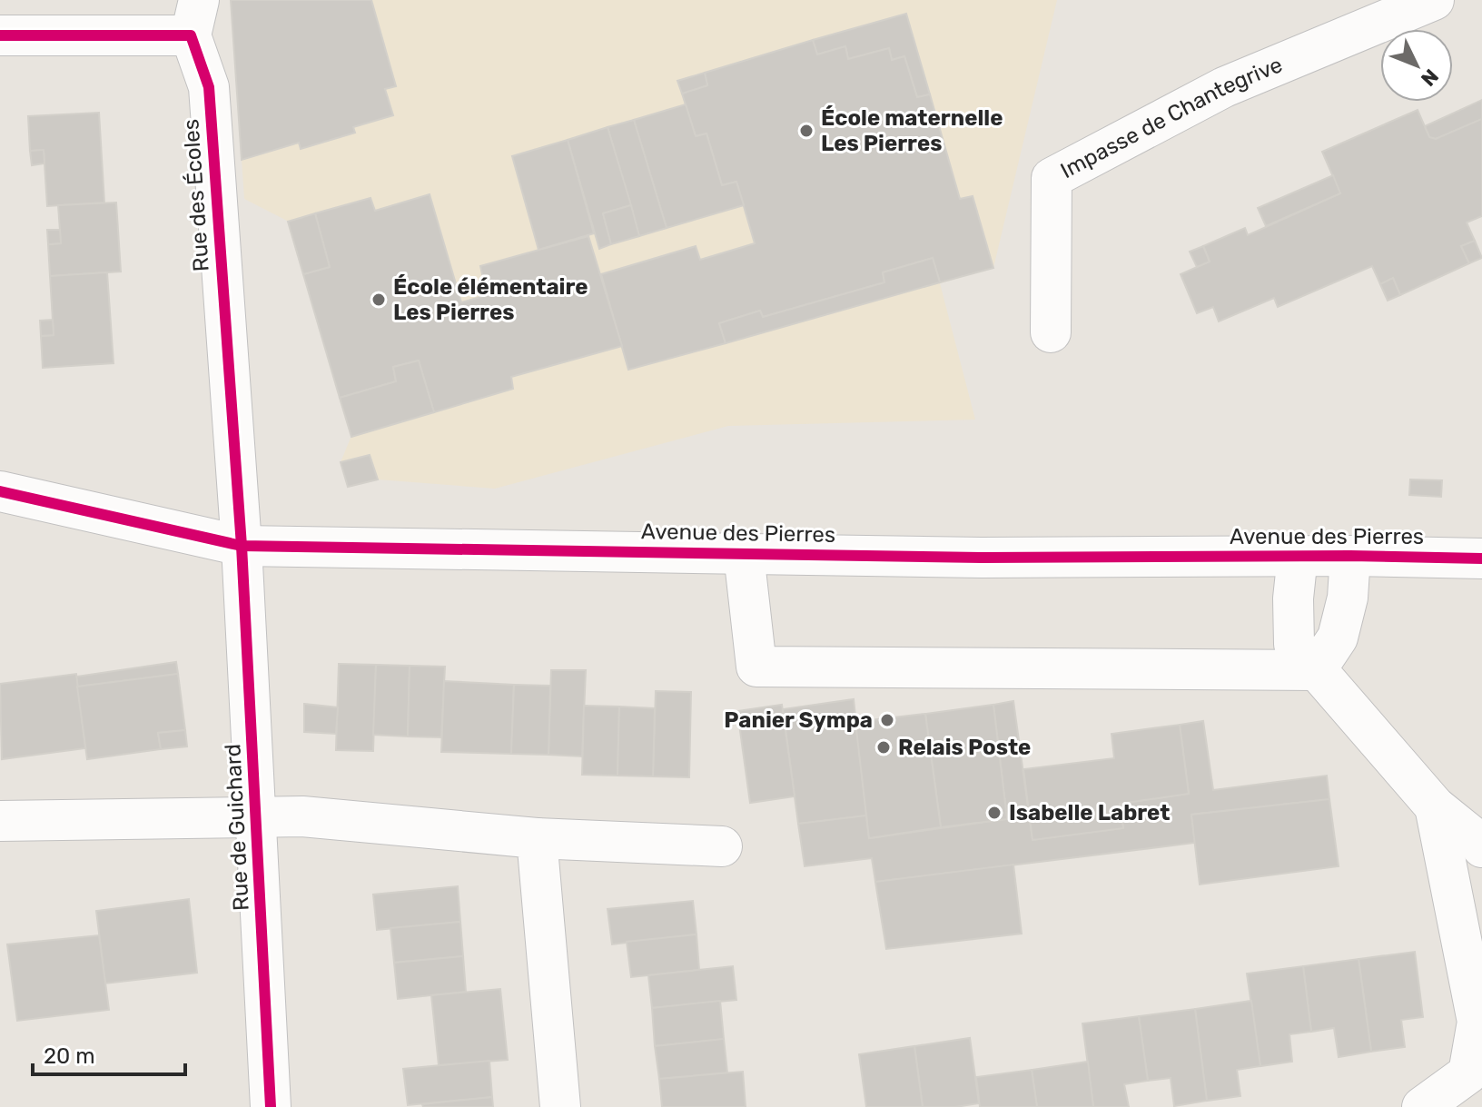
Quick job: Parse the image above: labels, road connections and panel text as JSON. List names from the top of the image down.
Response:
{
  "streets": {
    "street": [
      "Impasse de Chantegrive",
      "Rue des Écoles",
      "Avenue des Pierres",
      "Rue de Guichard"
    ]
  },
  "crossings": [
    ["Rue des Écoles", "Avenue des Pierres"],
    ["Rue des Écoles", "Rue de Guichard"],
    ["Avenue des Pierres", "Rue de Guichard"]
  ],
  "places": [
    "École maternelle Les Pierres",
    "École élémentaire Les Pierres",
    "Panier Sympa",
    "Relais Poste",
    "Isabelle Labret"
  ],
  "scale_bar": "20 m",
  "north": "bottom right"
}
